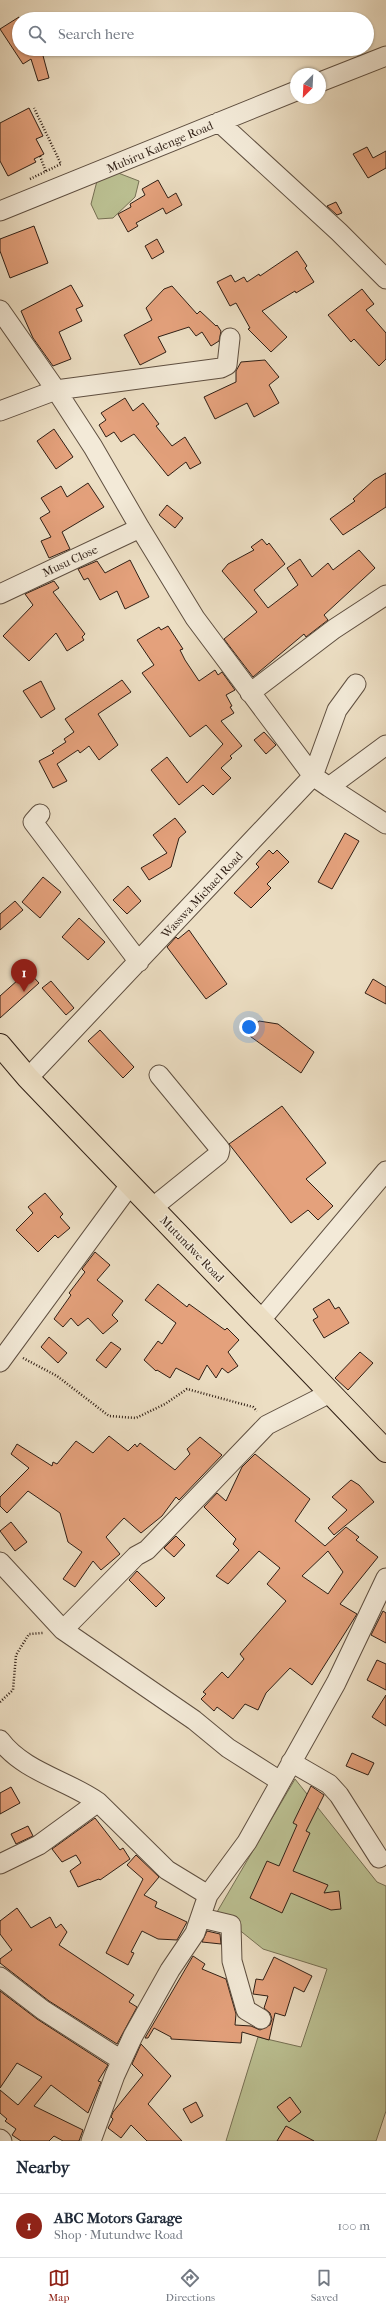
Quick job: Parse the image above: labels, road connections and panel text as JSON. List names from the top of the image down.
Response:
{
  "streets": {
    "main road": ["Mutundwe Road"],
    "street": ["Mubiru Kalenge Road", "Musu Close", "Wasswa Michael Road"]
  },
  "crossings": [
    ["Wasswa Michael Road", "Mutundwe Road"]
  ],
  "north": "bottom left",
  "page": {
    "search": "Search here",
    "pins": "1",
    "heading": "Nearby",
    "list": [
      {
        "mark": "1",
        "name": "ABC Motors Garage",
        "note": "Shop · Mutundwe Road",
        "value": "100 m"
      }
    ],
    "nav": ["Map", "Directions", "Saved"]
  }
}
